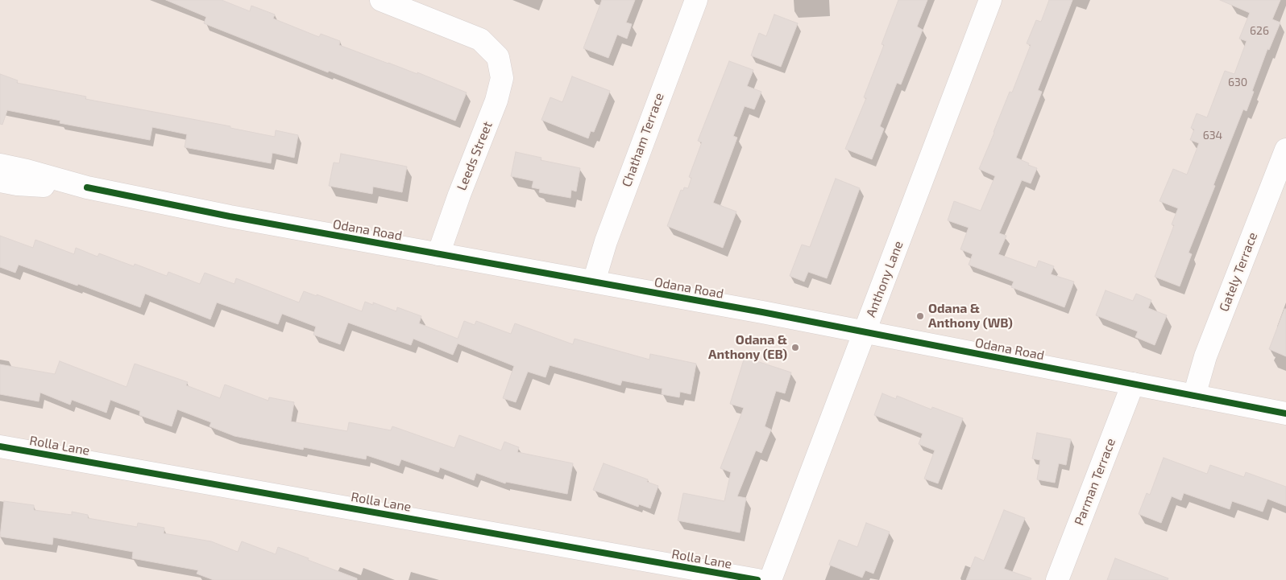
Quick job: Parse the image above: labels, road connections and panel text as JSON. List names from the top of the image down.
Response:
{
  "streets": {
    "street": [
      "Chatham Terrace",
      "Leeds Street",
      "Odana Road",
      "Gately Terrace",
      "Anthony Lane",
      "Rolla Lane",
      "Parman Terrace"
    ]
  },
  "crossings": [
    ["Chatham Terrace", "Odana Road"],
    ["Leeds Street", "Odana Road"],
    ["Odana Road", "Gately Terrace"],
    ["Odana Road", "Anthony Lane"],
    ["Odana Road", "Parman Terrace"]
  ],
  "places": ["Odana & Anthony (WB)", "Odana & Anthony (EB)"],
  "house_numbers": ["626", "630", "634"]
}
